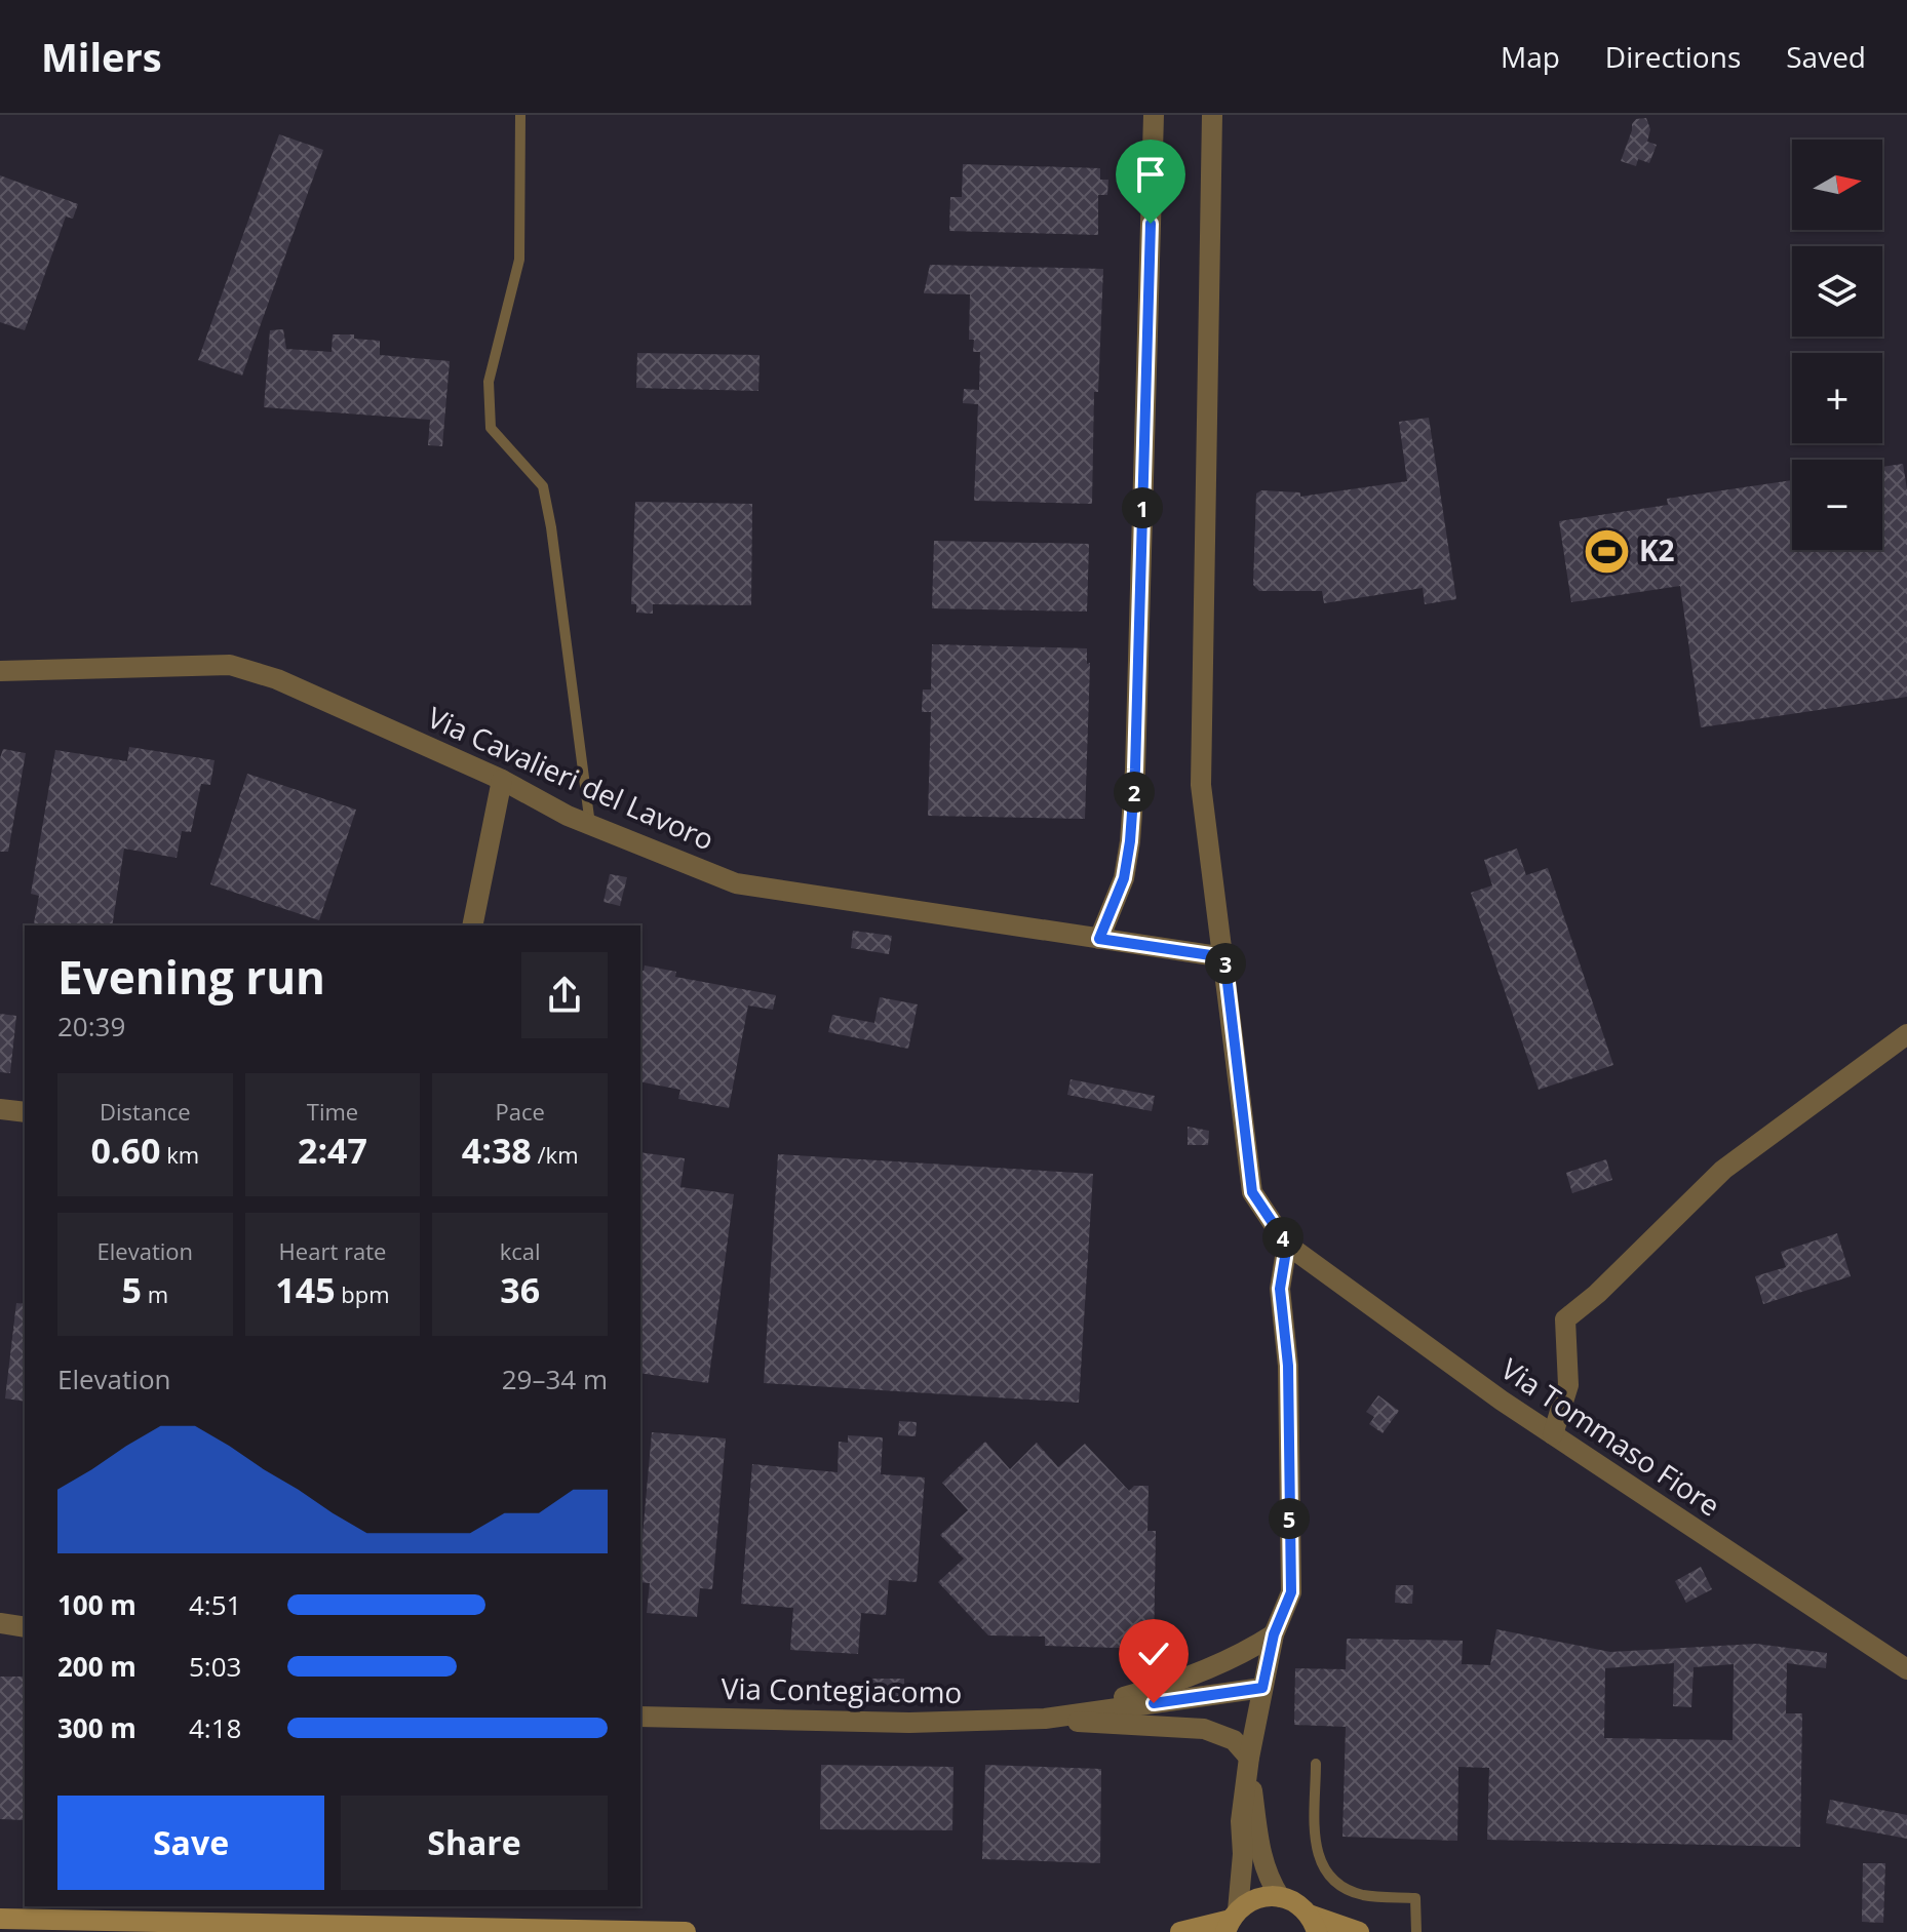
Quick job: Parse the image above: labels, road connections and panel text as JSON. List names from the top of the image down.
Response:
{
  "streets": {
    "street": ["Via Cavalieri del Lavoro", "Via Tommaso Fiore", "Via Contegiacomo"]
  },
  "places": {
    "sports": ["K2"]
  },
  "north": "right",
  "page": {
    "header": "Milers",
    "nav": ["Map", "Directions", "Saved"],
    "map_buttons": ["+", "−"],
    "pins": [
      "1",
      "2",
      "3",
      "4",
      "5"
    ],
    "heading": ["Evening run", "20:39"],
    "stats": [
      ["Distance", "0.60 km"],
      ["Time", "2:47"],
      ["Pace", "4:38 /km"],
      ["Elevation", "5 m"],
      ["Heart rate", "145 bpm"],
      ["kcal", "36"]
    ],
    "chart": ["Elevation", "29–34 m"],
    "list": [
      {
        "name": "100 m",
        "note": "4:51"
      },
      {
        "name": "200 m",
        "note": "5:03"
      },
      {
        "name": "300 m",
        "note": "4:18"
      }
    ],
    "buttons": ["Save", "Share"]
  }
}
